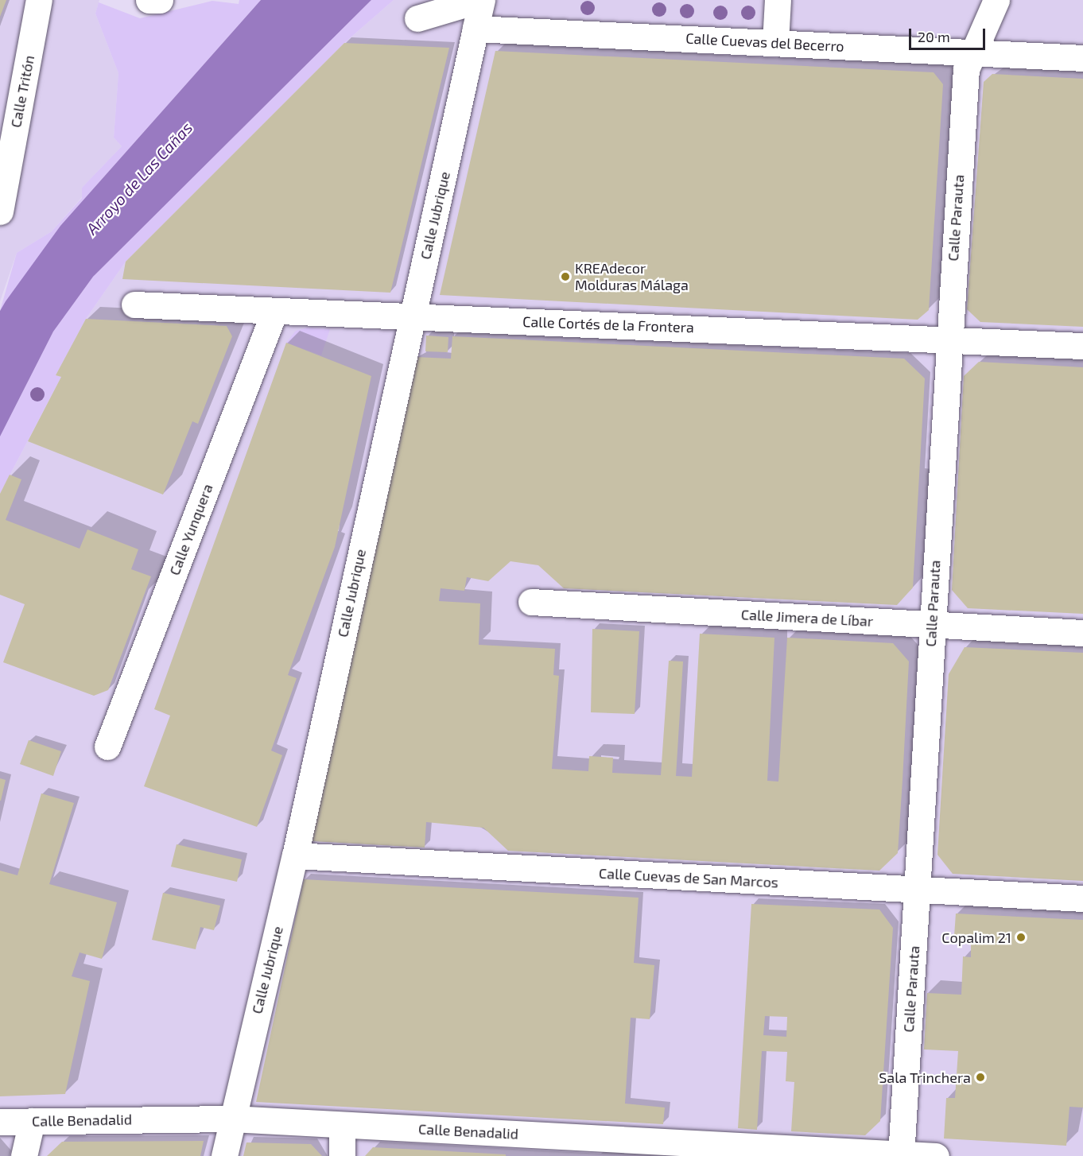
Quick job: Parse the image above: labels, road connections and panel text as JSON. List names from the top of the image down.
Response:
{
  "streets": {
    "street": [
      "Calle Cuevas del Becerro",
      "Calle Tritón",
      "Calle Jubrique",
      "Calle Parauta",
      "Calle Cortés de la Frontera",
      "Calle Yunquera",
      "Calle Jimera de Líbar",
      "Calle Cuevas de San Marcos",
      "Calle Benadalid"
    ]
  },
  "crossings": [
    ["Calle Cuevas del Becerro", "Calle Jubrique"],
    ["Calle Cuevas del Becerro", "Calle Parauta"],
    ["Calle Jubrique", "Calle Cortés de la Frontera"],
    ["Calle Jubrique", "Calle Cuevas de San Marcos"],
    ["Calle Jubrique", "Calle Benadalid"],
    ["Calle Parauta", "Calle Cortés de la Frontera"],
    ["Calle Parauta", "Calle Jimera de Líbar"],
    ["Calle Parauta", "Calle Cuevas de San Marcos"],
    ["Calle Parauta", "Calle Benadalid"],
    ["Calle Cortés de la Frontera", "Calle Yunquera"]
  ],
  "water": ["Arroyo de Las Cañas"],
  "places": ["KREAdecor Molduras Málaga", "Copalim 21", "Sala Trinchera"],
  "scale_bar": "20 m"
}
